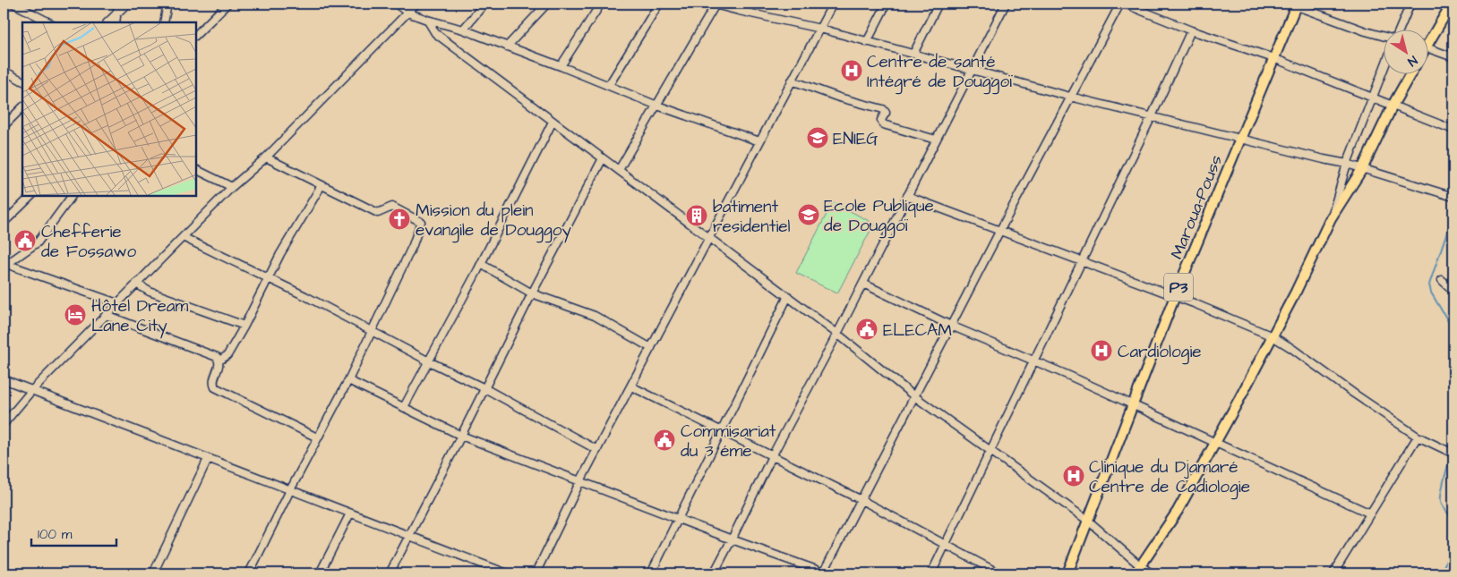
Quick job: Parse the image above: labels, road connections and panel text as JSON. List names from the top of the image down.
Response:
{
  "streets": {
    "main road": ["Maroua-Pouss", "P3"]
  },
  "places": {
    "hospital": ["Centre de santé Intégré de Douggoï", "Cardiologie", "Clinique du Djamaré Centre de Cadiologie"],
    "school or university": ["ENIEG", "Ecole Publique de Douggoï"],
    "building": ["batiment residentiel"],
    "church": ["Mission du plein evangile de Douggoy"],
    "public building": ["Chefferie de Fossawo", "ELECAM", "Commisariat du 3 éme"],
    "hotel": ["Hôtel Dream Lane City"]
  },
  "scale_bar": "100 m",
  "north": "bottom right"
}
